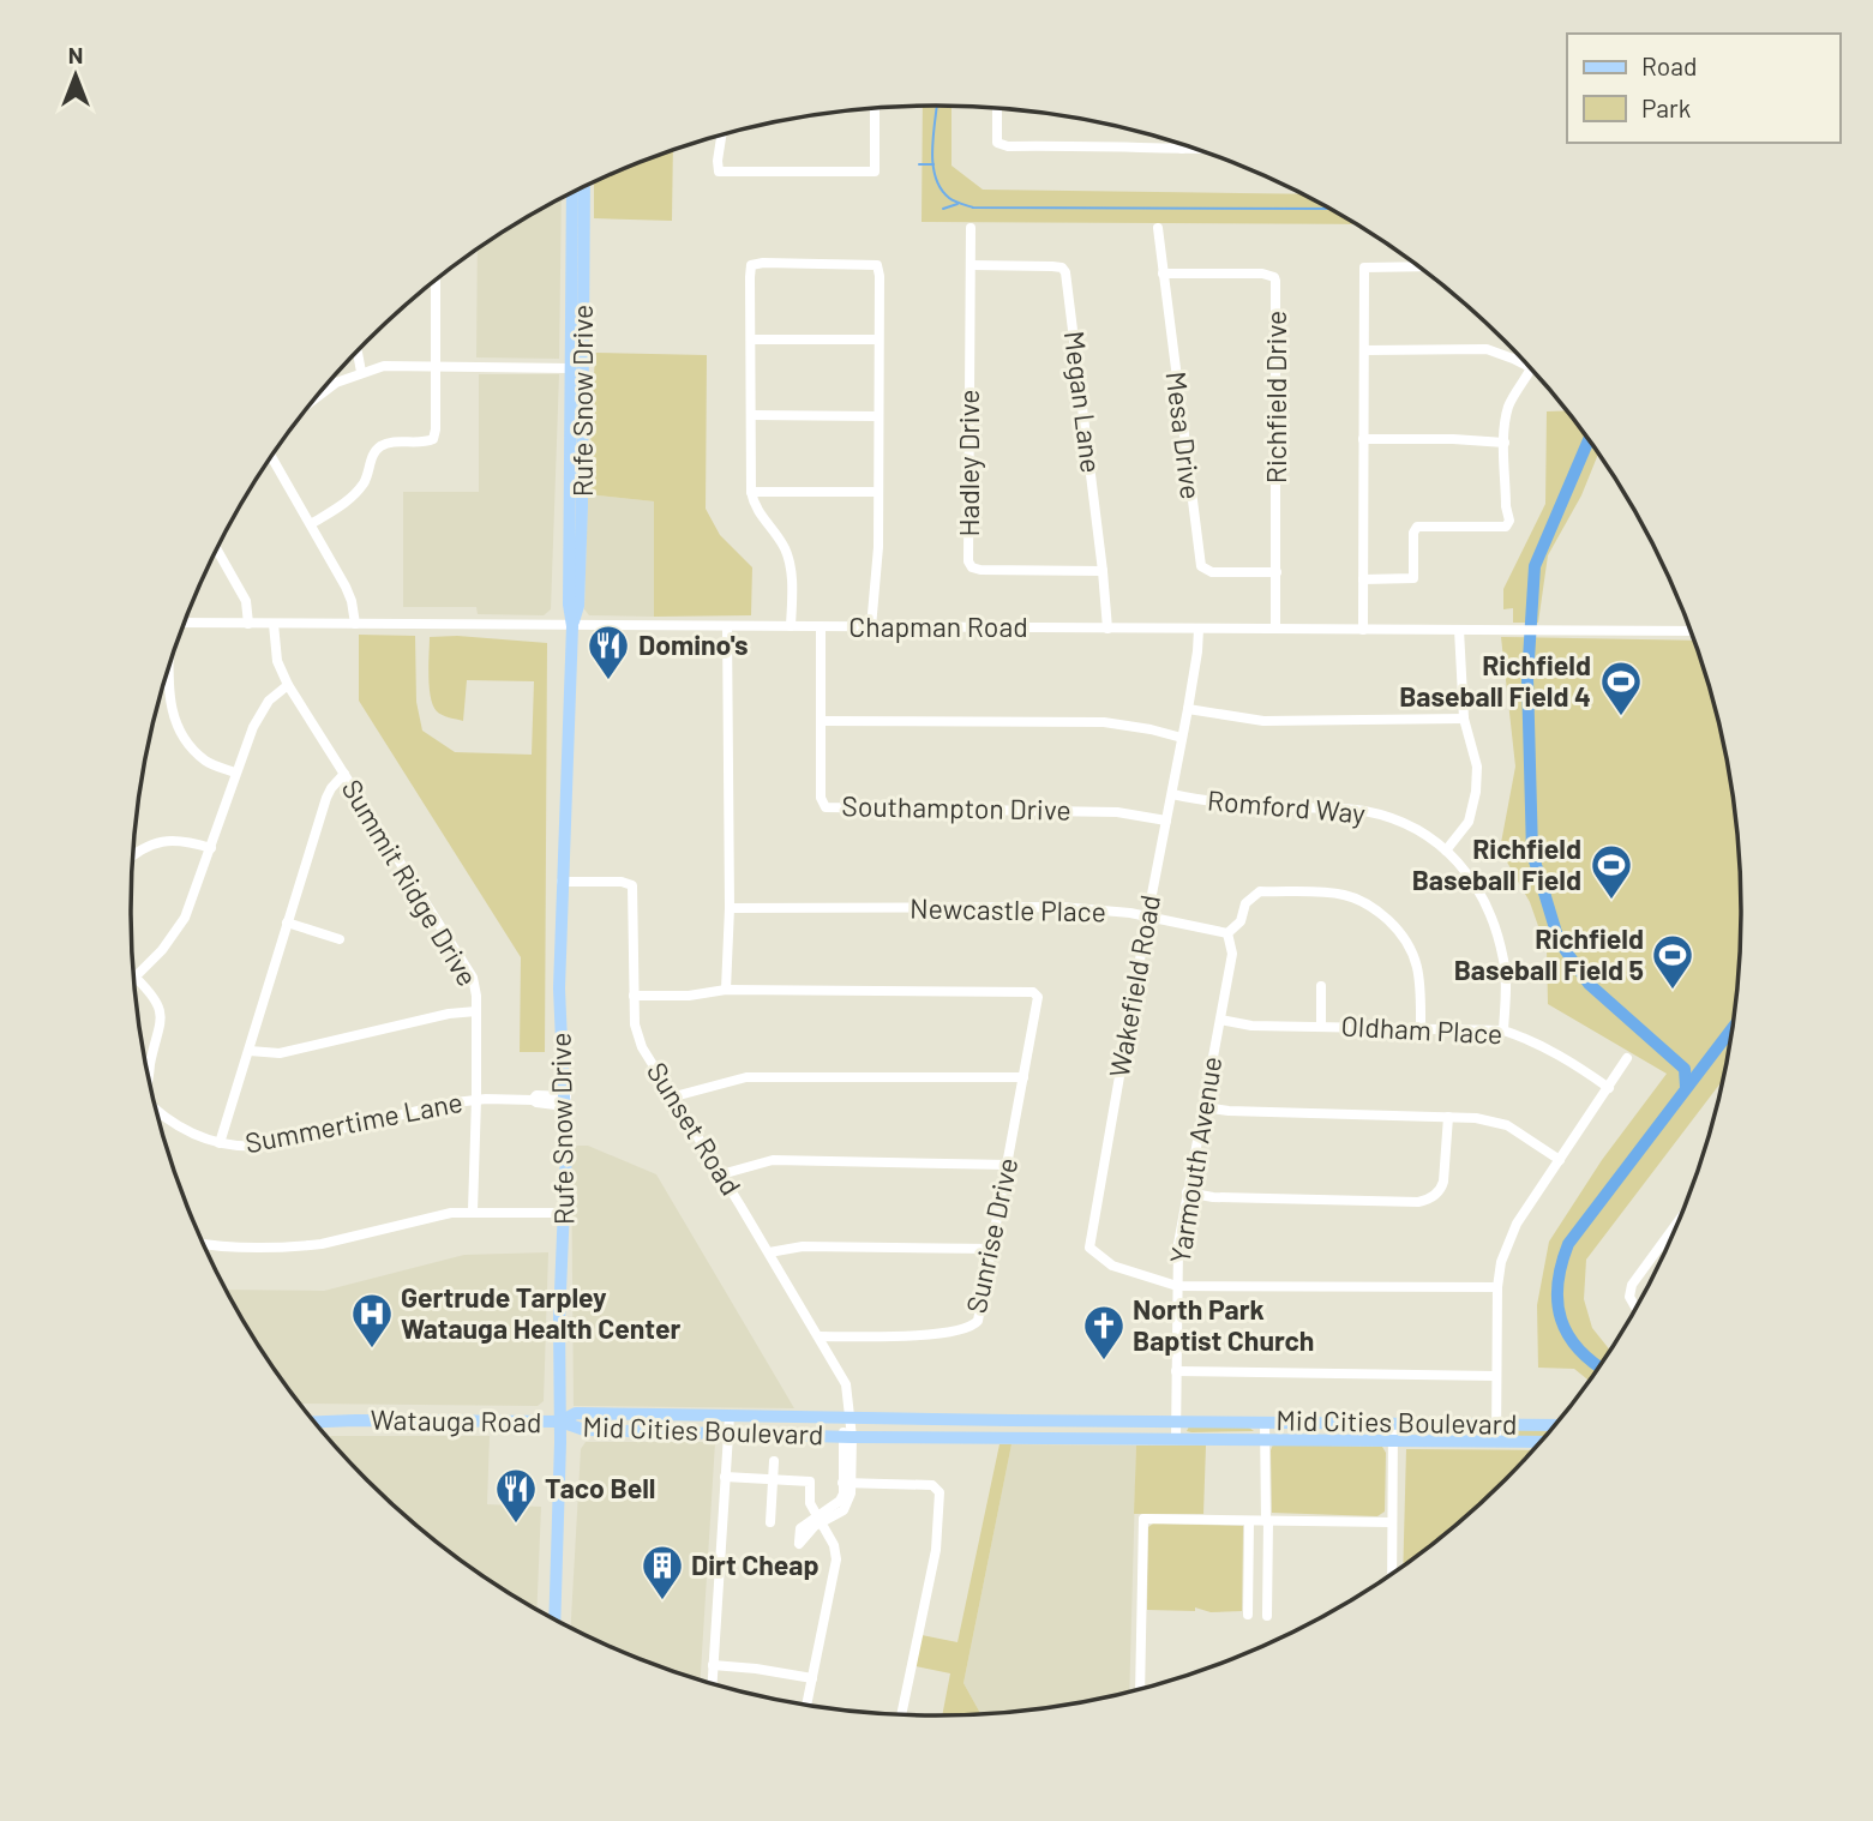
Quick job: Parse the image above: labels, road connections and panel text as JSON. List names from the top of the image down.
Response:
{
  "streets": {
    "main road": ["Rufe Snow Drive", "Watauga Road", "Mid Cities Boulevard"],
    "street": [
      "Richfield Drive",
      "Megan Lane",
      "Mesa Drive",
      "Hadley Drive",
      "Chapman Road",
      "Romford Way",
      "Southampton Drive",
      "Summit Ridge Drive",
      "Newcastle Place",
      "Wakefield Road",
      "Oldham Place",
      "Summertime Lane",
      "Sunset Road",
      "Yarmouth Avenue",
      "Sunrise Drive"
    ]
  },
  "crossings": [
    ["Richfield Drive", "Mesa Drive"],
    ["Richfield Drive", "Chapman Road"],
    ["Rufe Snow Drive", "Chapman Road"],
    ["Rufe Snow Drive", "Summertime Lane"],
    ["Rufe Snow Drive", "Sunset Road"],
    ["Rufe Snow Drive", "Watauga Road"],
    ["Rufe Snow Drive", "Mid Cities Boulevard"],
    ["Megan Lane", "Hadley Drive"],
    ["Megan Lane", "Chapman Road"],
    ["Chapman Road", "Southampton Drive"],
    ["Chapman Road", "Summit Ridge Drive"],
    ["Chapman Road", "Wakefield Road"],
    ["Romford Way", "Wakefield Road"],
    ["Romford Way", "Oldham Place"],
    ["Southampton Drive", "Wakefield Road"],
    ["Summit Ridge Drive", "Summertime Lane"],
    ["Newcastle Place", "Wakefield Road"],
    ["Newcastle Place", "Yarmouth Avenue"],
    ["Wakefield Road", "Yarmouth Avenue"],
    ["Oldham Place", "Yarmouth Avenue"],
    ["Sunset Road", "Sunrise Drive"],
    ["Sunset Road", "Mid Cities Boulevard"],
    ["Yarmouth Avenue", "Mid Cities Boulevard"],
    ["Watauga Road", "Mid Cities Boulevard"]
  ],
  "places": {
    "restaurant": ["Domino's", "Taco Bell"],
    "sports": ["Richfield Baseball Field 4", "Richfield Baseball Field", "Richfield Baseball Field 5"],
    "hospital": ["Gertrude Tarpley Watauga Health Center"],
    "church": ["North Park Baptist Church"],
    "building": ["Dirt Cheap"]
  },
  "legend": ["Road", "Park"],
  "north": "top"
}
